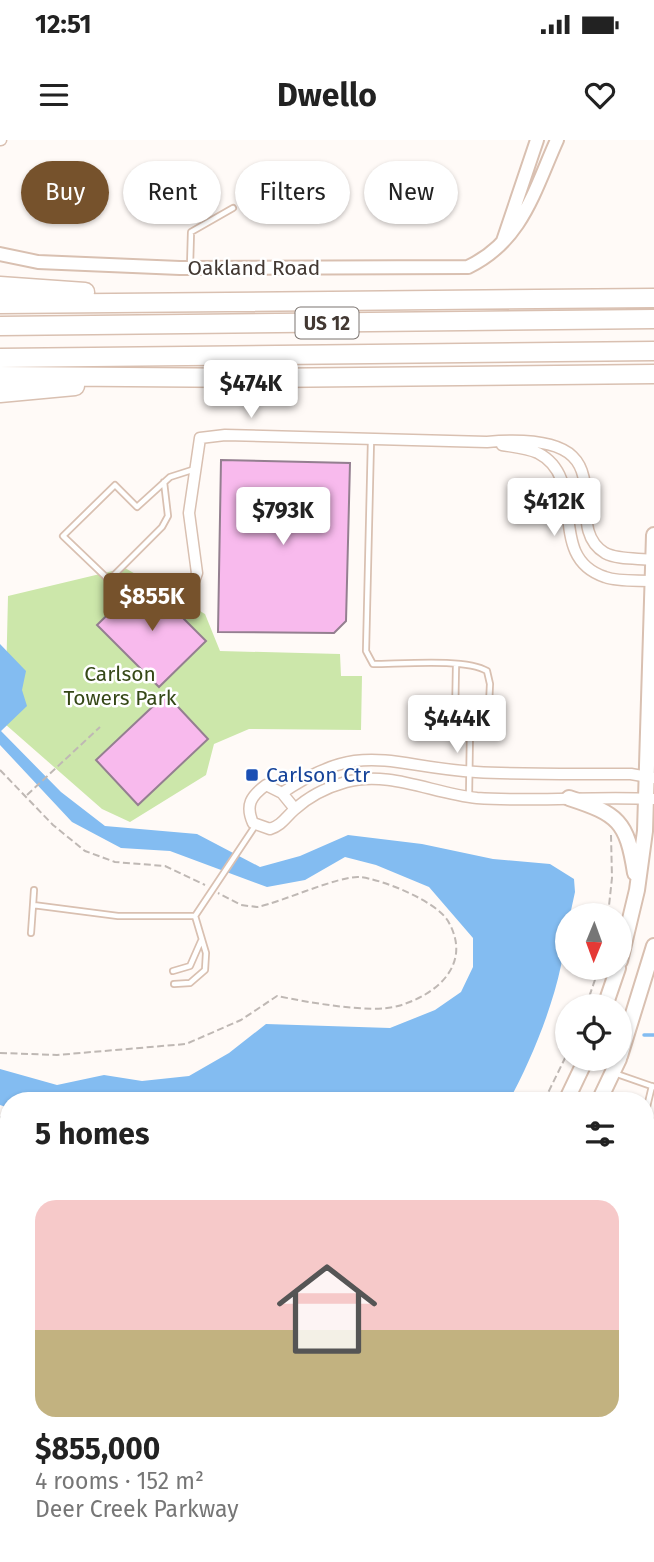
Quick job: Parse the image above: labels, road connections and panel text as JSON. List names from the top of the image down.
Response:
{
  "streets": {
    "highway": ["US 12"],
    "street": ["Oakland Road"]
  },
  "parks": ["Carlson Towers Park"],
  "places": {
    "transit": ["Carlson Ctr"]
  },
  "north": "bottom",
  "page": {
    "status": "12:51",
    "header": "Dwello",
    "chip": [
      "Buy",
      "Rent",
      "Filters",
      "New"
    ],
    "price": [
      "$474K",
      "$412K",
      "$793K",
      "$855K",
      "$444K"
    ],
    "heading": "5 homes",
    "list": [
      {
        "name": "$855,000",
        "note": "4 rooms · 152 m² · Deer Creek Parkway"
      }
    ]
  }
}
